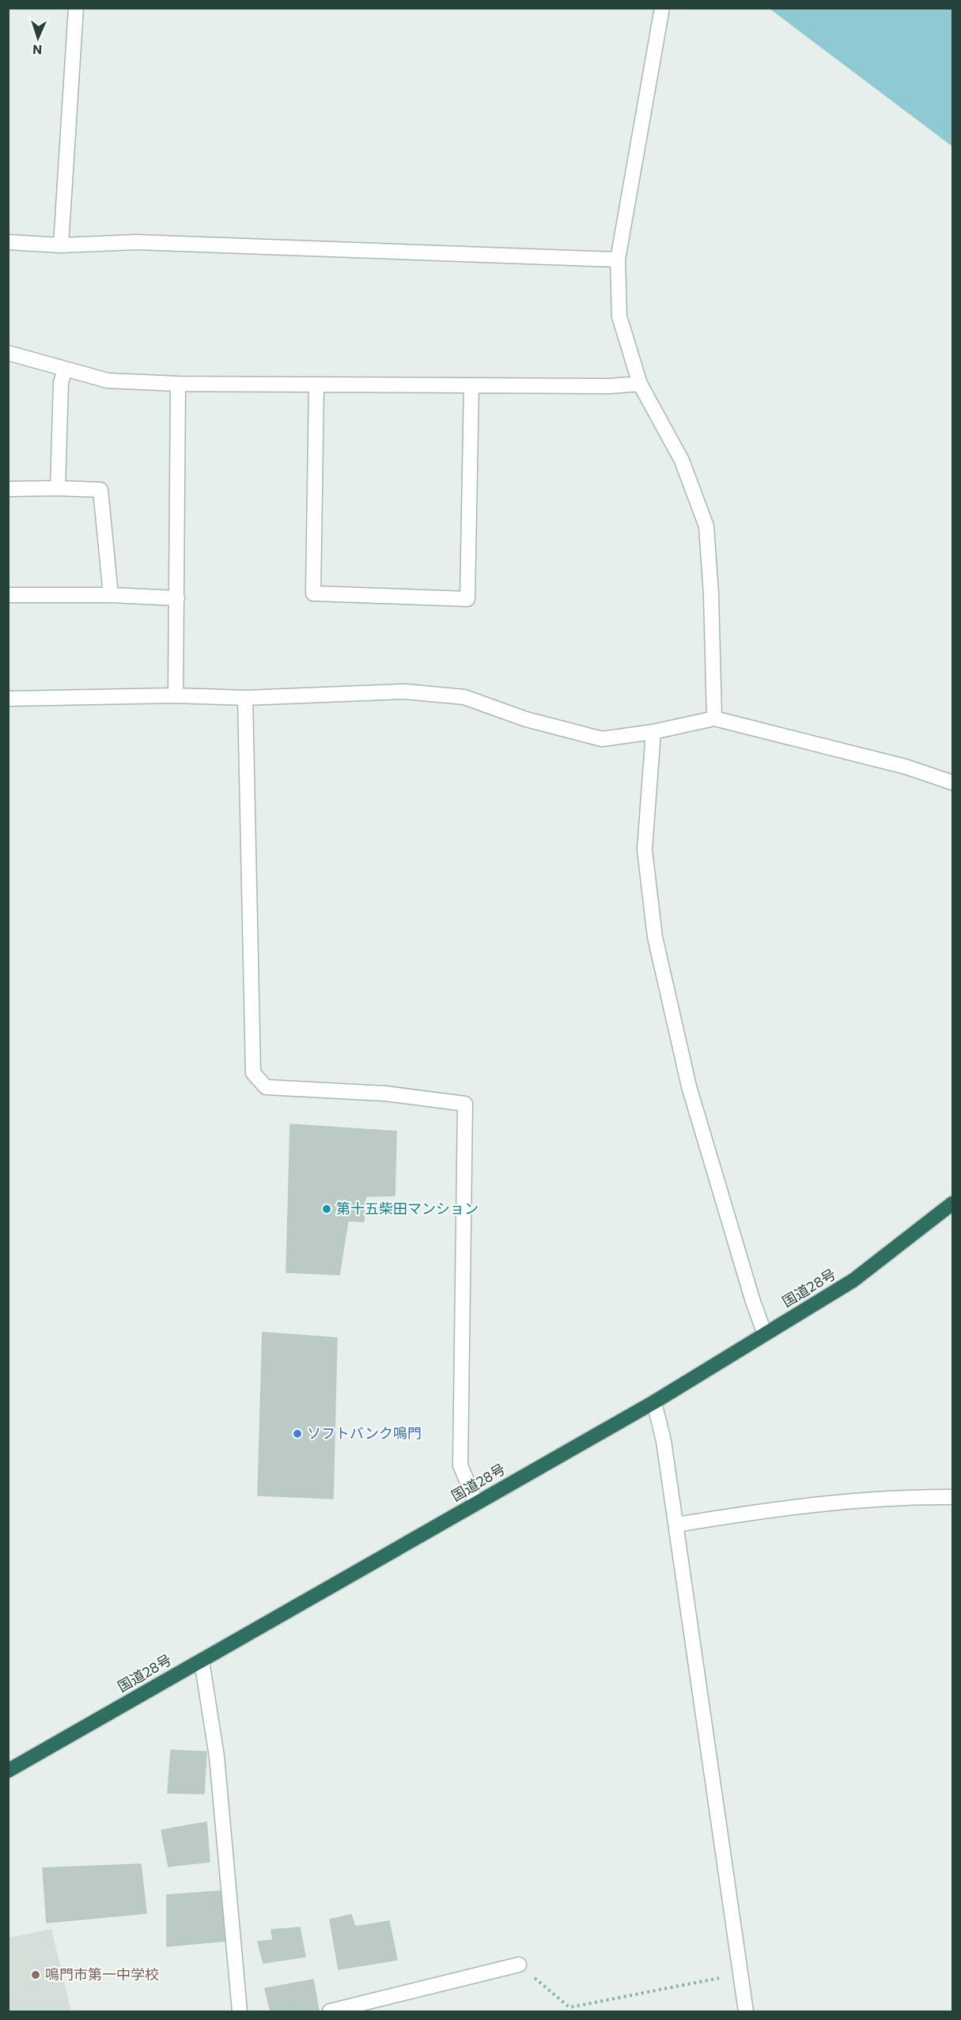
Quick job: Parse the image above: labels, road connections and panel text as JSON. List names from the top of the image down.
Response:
{
  "streets": {
    "highway": ["国道28号"]
  },
  "places": ["第十五柴田マンション", "ソフトバンク鳴門", "鳴門市第一中学校"],
  "north": "bottom"
}
